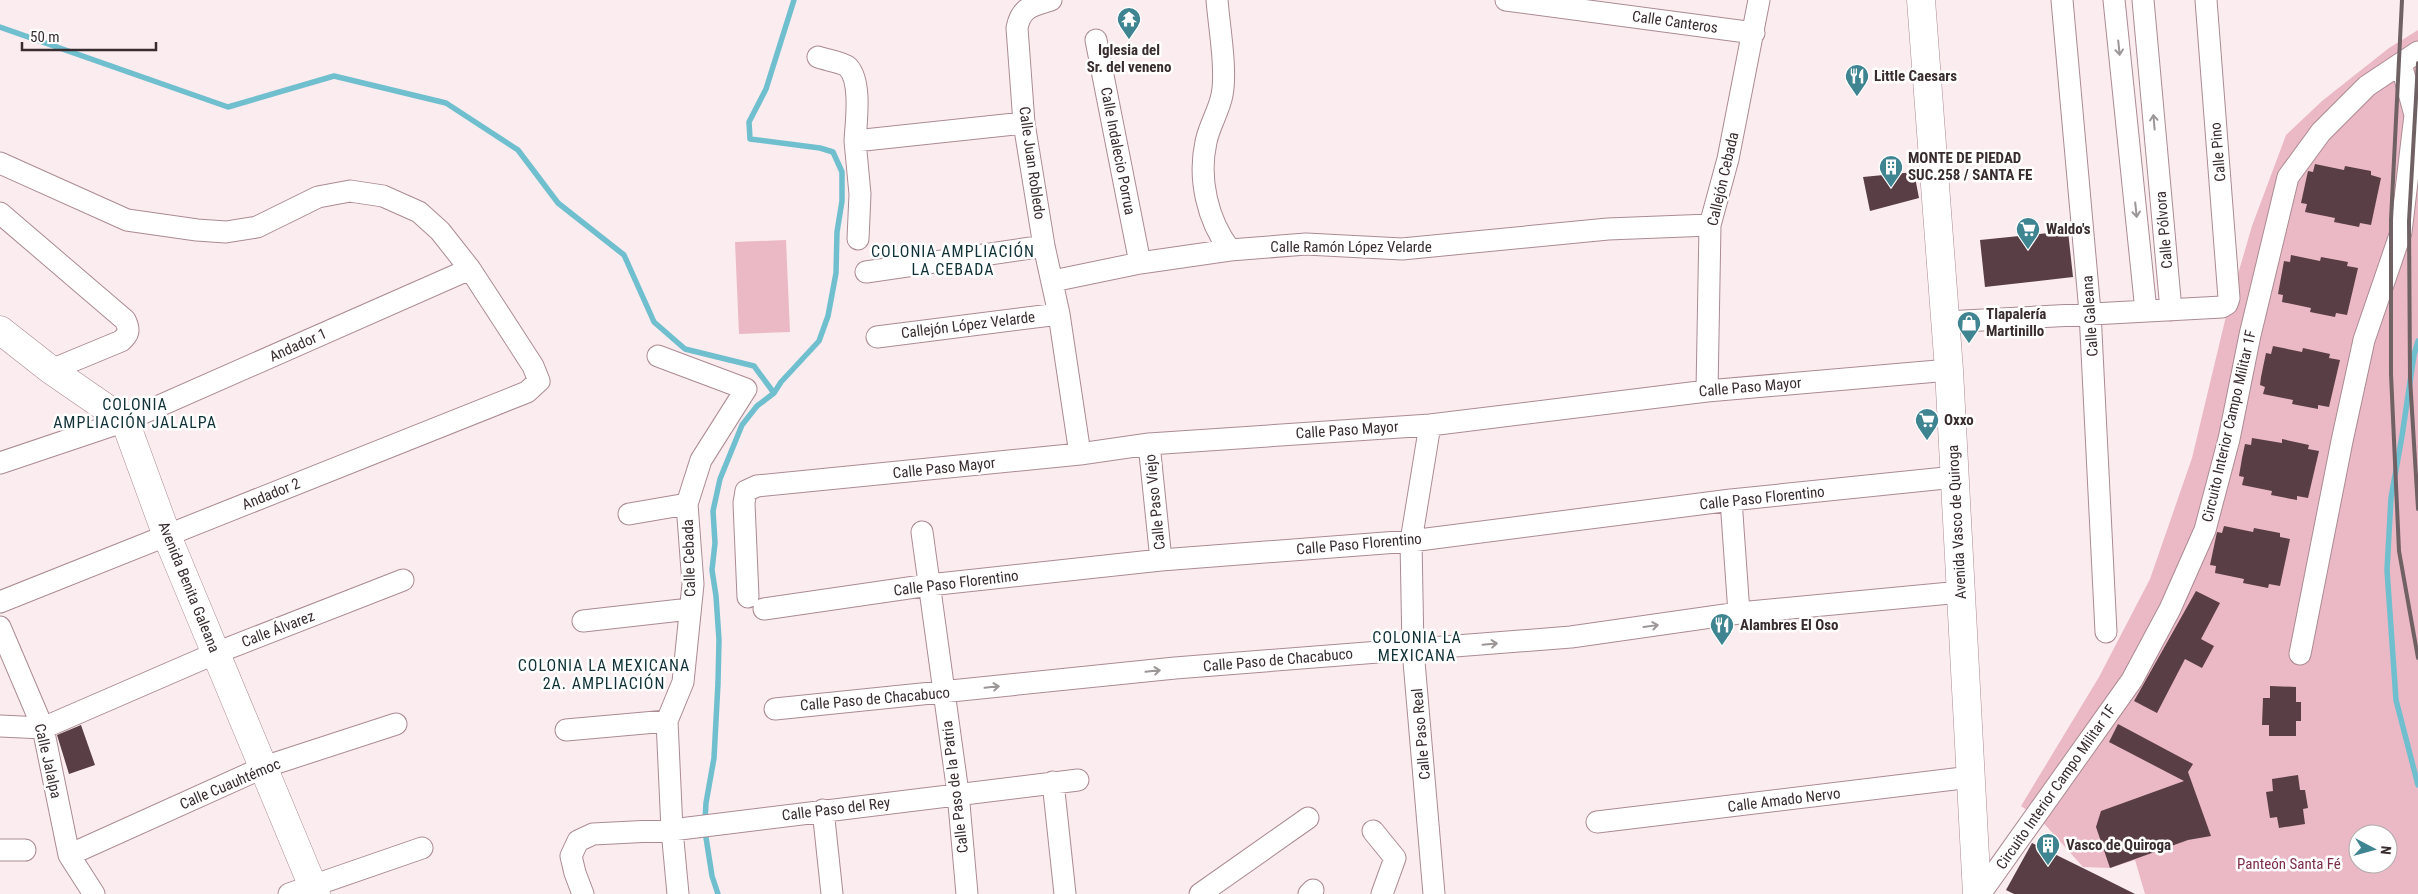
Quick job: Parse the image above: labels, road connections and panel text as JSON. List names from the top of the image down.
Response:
{
  "streets": {
    "main road": ["Avenida Vasco de Quiroga", "Avenida Benita Galeana"],
    "street": [
      "Calle Canteros",
      "Calle Indalecio Porrua",
      "Calle Pino",
      "Calle Juan Robledo",
      "Callejón Cebada",
      "Calle Pólvora",
      "Calle Ramón López Velarde",
      "Calle Galeana",
      "Callejón López Velarde",
      "Andador 1",
      "Calle Paso Mayor",
      "Circuito Interior Campo Militar 1F",
      "Andador 2",
      "Calle Paso Florentino",
      "Calle Paso Viejo",
      "Calle Cebada",
      "Calle Álvarez",
      "Calle Paso de Chacabuco",
      "Calle Paso Real",
      "Calle Jalalpa",
      "Calle Cuauhtémoc",
      "Calle Paso de la Patria",
      "Calle Amado Nervo",
      "Calle Paso del Rey"
    ]
  },
  "crossings": [
    ["Calle Canteros", "Callejón Cebada"],
    ["Calle Indalecio Porrua", "Calle Ramón López Velarde"],
    ["Calle Pino", "Calle Pólvora"],
    ["Calle Juan Robledo", "Calle Ramón López Velarde"],
    ["Calle Juan Robledo", "Callejón López Velarde"],
    ["Calle Juan Robledo", "Calle Paso Mayor"],
    ["Callejón Cebada", "Calle Ramón López Velarde"],
    ["Callejón Cebada", "Calle Paso Mayor"],
    ["Andador 1", "Andador 2"],
    ["Andador 1", "Avenida Benita Galeana"],
    ["Calle Paso Mayor", "Calle Paso Florentino"],
    ["Calle Paso Mayor", "Calle Paso Viejo"],
    ["Calle Paso Mayor", "Avenida Vasco de Quiroga"],
    ["Calle Paso Mayor", "Calle Paso Real"],
    ["Circuito Interior Campo Militar 1F", "Avenida Vasco de Quiroga"],
    ["Andador 2", "Avenida Benita Galeana"],
    ["Calle Paso Florentino", "Calle Paso Viejo"],
    ["Calle Paso Florentino", "Avenida Vasco de Quiroga"],
    ["Calle Paso Florentino", "Calle Paso Real"],
    ["Calle Paso Florentino", "Calle Paso de la Patria"],
    ["Avenida Vasco de Quiroga", "Calle Paso de Chacabuco"],
    ["Avenida Vasco de Quiroga", "Calle Amado Nervo"],
    ["Calle Cebada", "Calle Paso del Rey"],
    ["Avenida Benita Galeana", "Calle Álvarez"],
    ["Avenida Benita Galeana", "Calle Cuauhtémoc"],
    ["Calle Álvarez", "Calle Jalalpa"],
    ["Calle Paso de Chacabuco", "Calle Paso Real"],
    ["Calle Paso de Chacabuco", "Calle Paso de la Patria"],
    ["Calle Jalalpa", "Calle Cuauhtémoc"],
    ["Calle Paso de la Patria", "Calle Paso del Rey"]
  ],
  "one_way": ["Calle Paso de Chacabuco"],
  "districts": [
    "COLONIA AMPLIACIÓN LA CEBADA",
    "COLONIA AMPLIACIÓN JALALPA",
    "COLONIA LA MEXICANA",
    "COLONIA LA MEXICANA 2A. AMPLIACIÓN"
  ],
  "parks": ["Panteón Santa Fé"],
  "places": {
    "temple": ["Iglesia del Sr. del veneno"],
    "restaurant": ["Little Caesars", "Alambres El Oso"],
    "building": ["MONTE DE PIEDAD SUC.258 / SANTA FE", "Vasco de Quiroga"],
    "supermarket": ["Waldo's", "Oxxo"],
    "shop": ["Tlapalería Martinillo"]
  },
  "scale_bar": "50 m",
  "north": "right"
}
